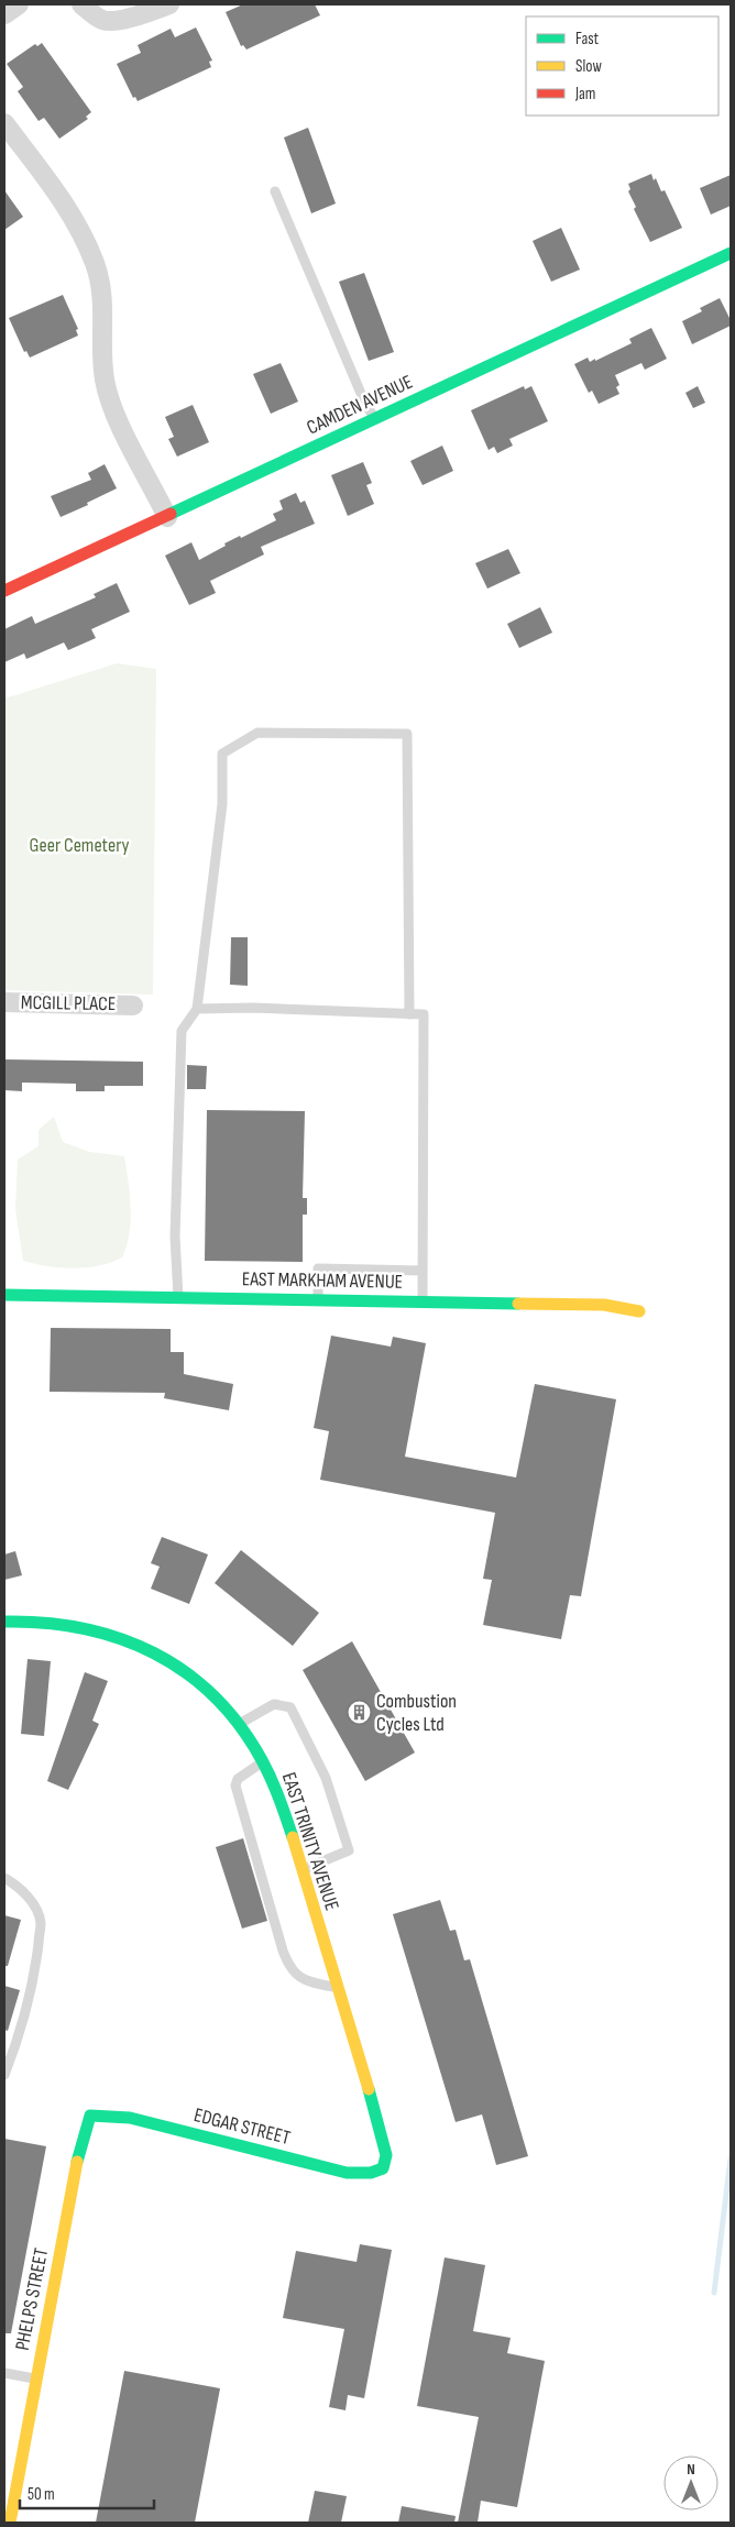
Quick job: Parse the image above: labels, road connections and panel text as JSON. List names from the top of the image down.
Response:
{
  "streets": {
    "street": [
      "CAMDEN AVENUE",
      "MCGILL PLACE",
      "EAST MARKHAM AVENUE",
      "EAST TRINITY AVENUE",
      "EDGAR STREET",
      "PHELPS STREET"
    ]
  },
  "crossings": [
    ["EAST TRINITY AVENUE", "EDGAR STREET"],
    ["EDGAR STREET", "PHELPS STREET"]
  ],
  "parks": ["Geer Cemetery"],
  "places": {
    "building": ["Combustion Cycles Ltd"]
  },
  "legend": ["Fast", "Slow", "Jam"],
  "scale_bar": "50 m",
  "north": "top"
}
